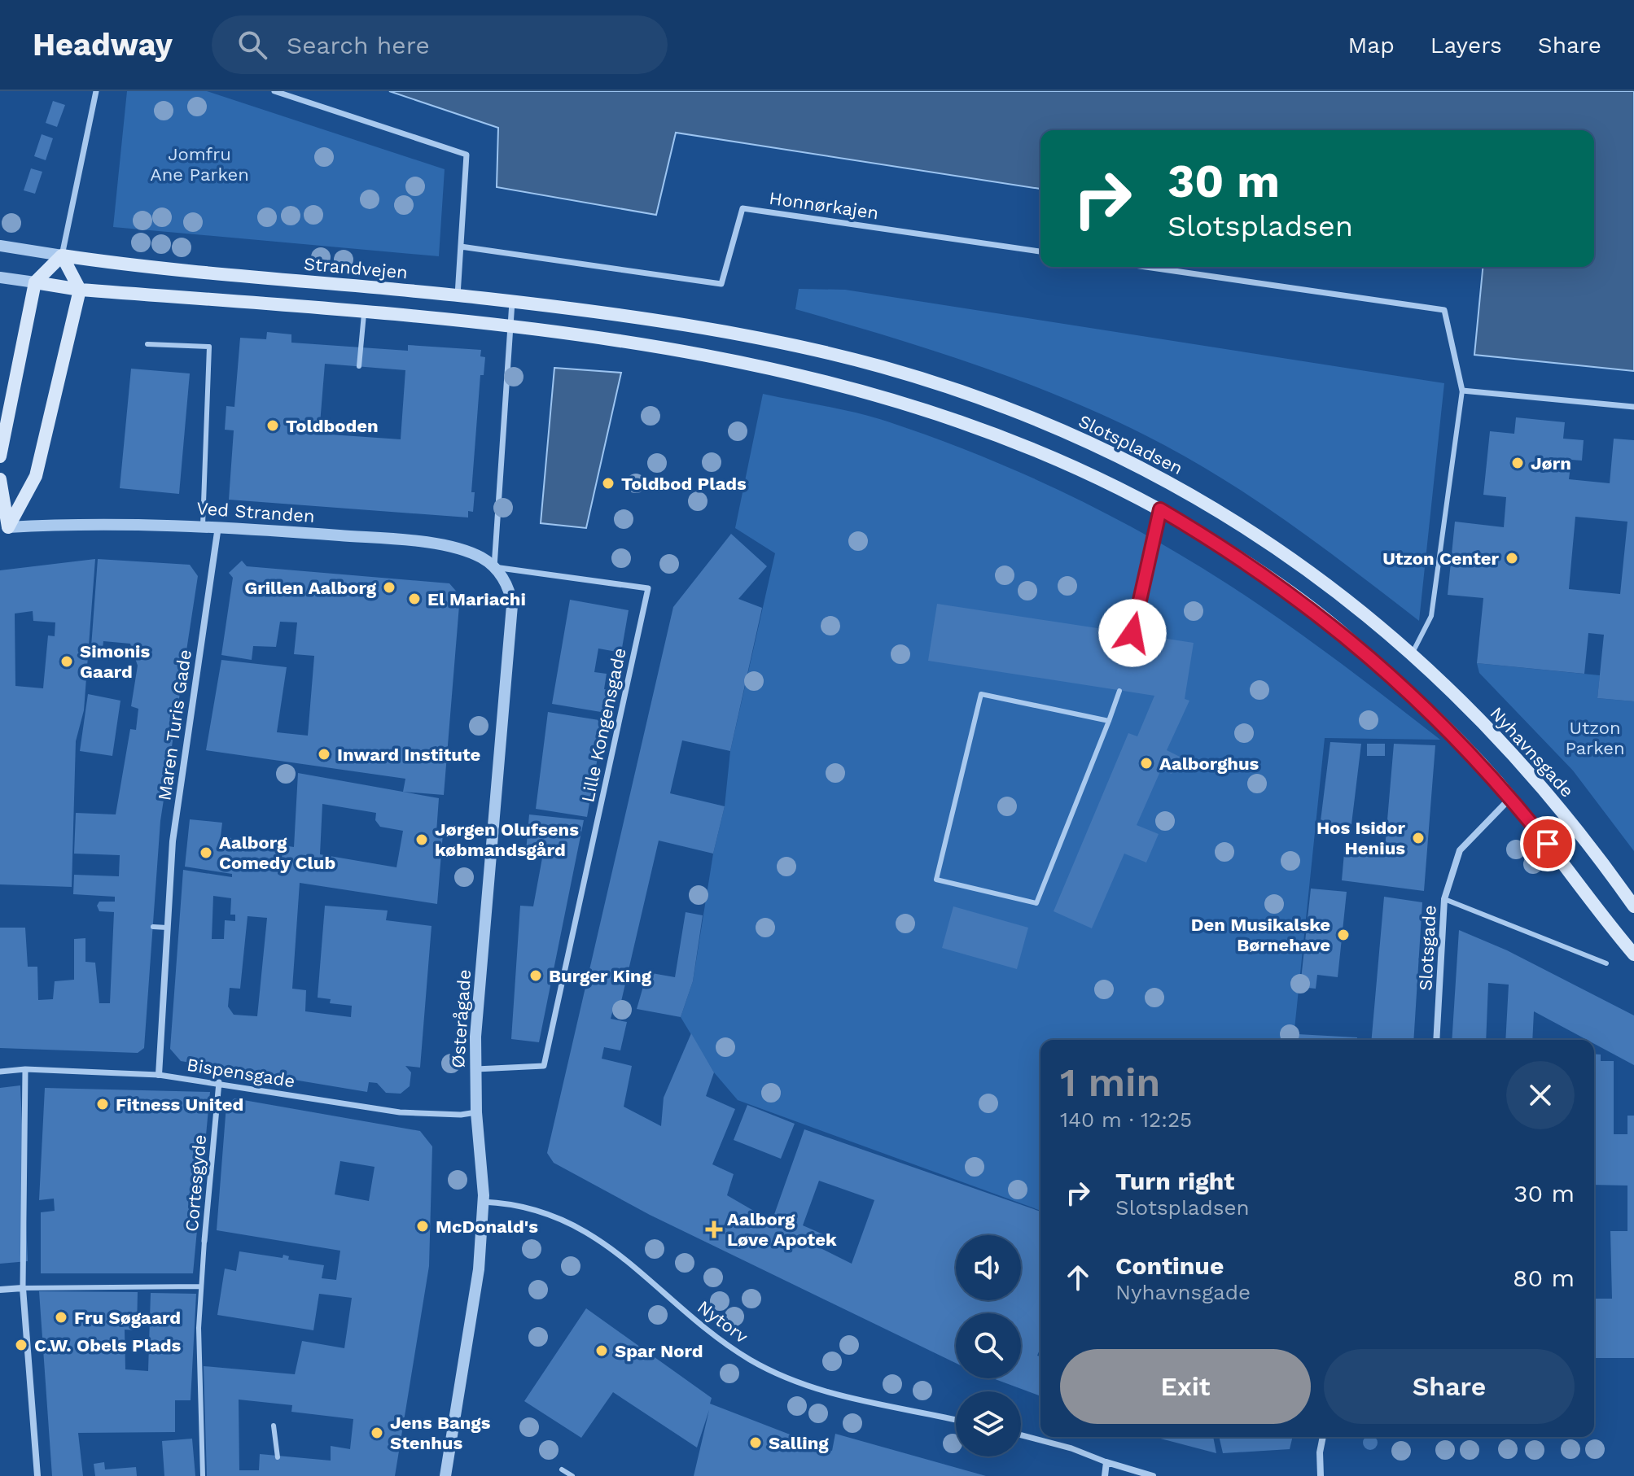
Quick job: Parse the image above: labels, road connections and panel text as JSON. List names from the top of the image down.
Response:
{
  "streets": {
    "main road": ["Strandvejen", "Slotspladsen", "Nyhavnsgade"],
    "street": [
      "Honnørkajen",
      "Ved Stranden",
      "Maren Turis Gade",
      "Lille Kongensgade",
      "Slotsgade",
      "Østerågade",
      "Bispensgade",
      "Cortesgyde",
      "Nytorv"
    ]
  },
  "crossings": [
    ["Strandvejen", "Slotspladsen"],
    ["Slotspladsen", "Nyhavnsgade"],
    ["Ved Stranden", "Maren Turis Gade"],
    ["Ved Stranden", "Lille Kongensgade"],
    ["Ved Stranden", "Østerågade"],
    ["Maren Turis Gade", "Bispensgade"],
    ["Lille Kongensgade", "Østerågade"],
    ["Østerågade", "Bispensgade"],
    ["Østerågade", "Nytorv"],
    ["Bispensgade", "Cortesgyde"]
  ],
  "parks": ["Jomfru Ane Parken", "Utzon Parken"],
  "places": {
    "other": [
      "Toldboden",
      "Jørn",
      "Toldbod Plads",
      "Utzon Center",
      "Grillen Aalborg",
      "El Mariachi",
      "Simonis Gaard",
      "Inward Institute",
      "Aalborghus",
      "Hos Isidor Henius",
      "Jørgen Olufsens købmandsgård",
      "Aalborg Comedy Club",
      "Den Musikalske Børnehave",
      "Burger King",
      "Fitness United",
      "McDonald's",
      "Fru Søgaard",
      "C.W. Obels Plads",
      "Spar Nord",
      "Jens Bangs Stenhus",
      "Salling"
    ],
    "health": ["Aalborg Løve Apotek"]
  },
  "page": {
    "header": "Headway",
    "search": "Search here",
    "nav": ["Map", "Layers", "Share"],
    "turn": ["30 m", "Slotspladsen"],
    "heading": ["1 min", "140 m · 12:25"],
    "list": [
      {
        "name": "Turn right",
        "note": "Slotspladsen",
        "value": "30 m"
      },
      {
        "name": "Continue",
        "note": "Nyhavnsgade",
        "value": "80 m"
      }
    ],
    "buttons": ["Exit", "Share"]
  }
}
